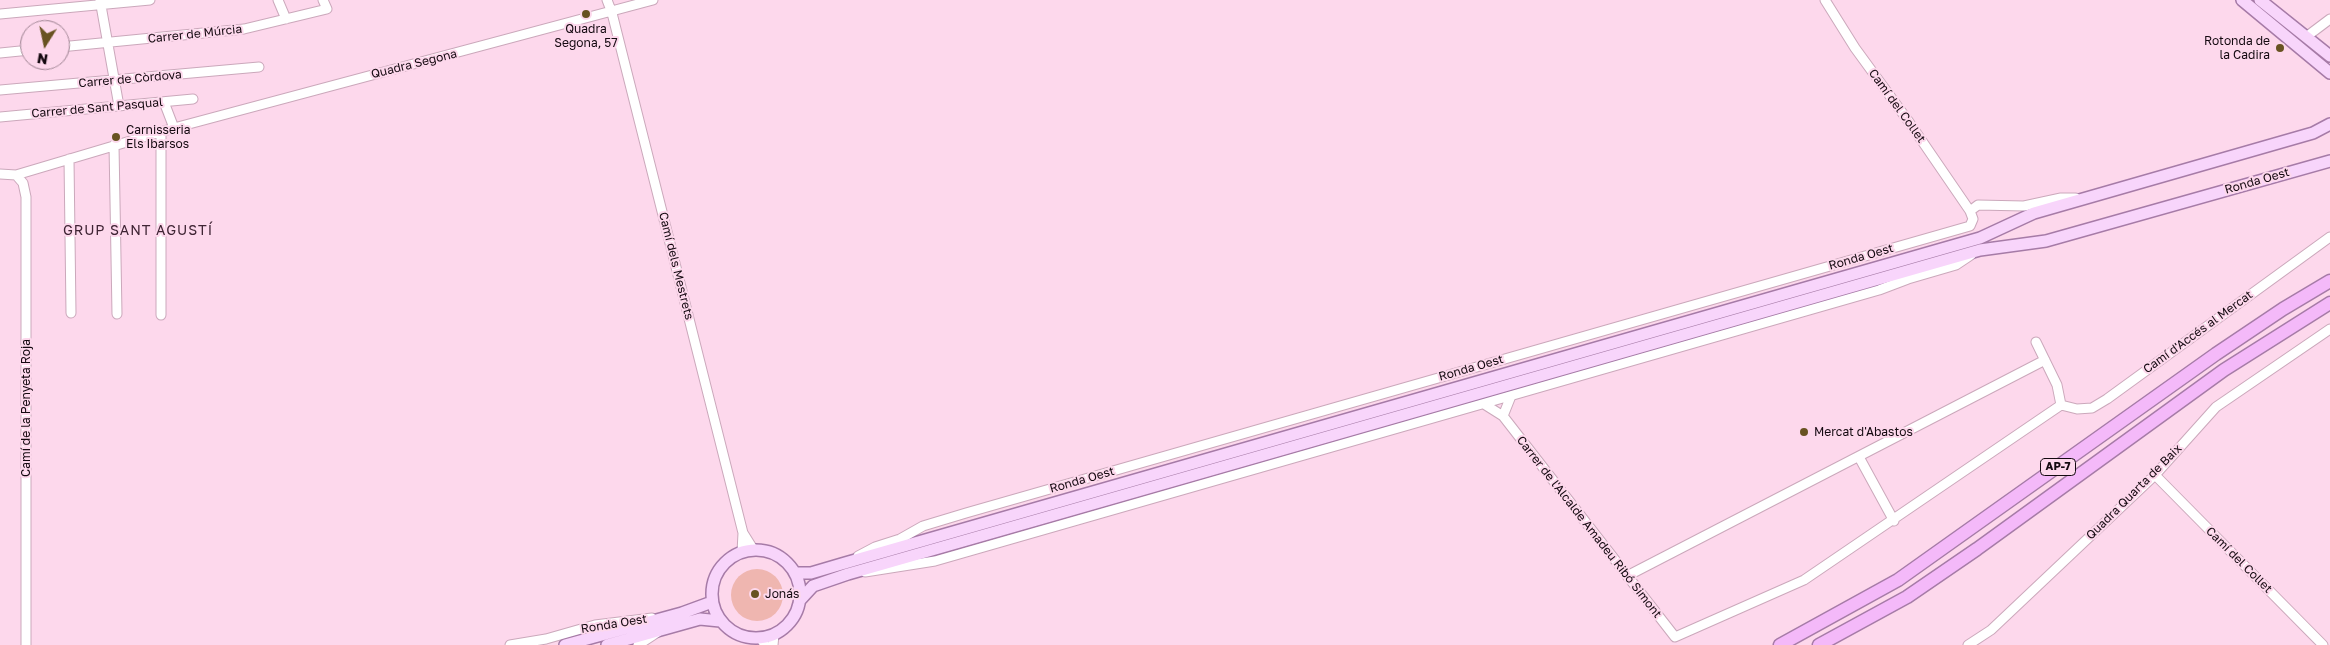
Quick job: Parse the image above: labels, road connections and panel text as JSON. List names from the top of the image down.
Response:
{
  "streets": {
    "highway": ["AP-7"],
    "main road": ["Ronda Oest"],
    "street": [
      "Carrer de Múrcia",
      "Quadra Segona",
      "Carrer de Còrdova",
      "Camí del Collet",
      "Carrer de Sant Pasqual",
      "Camí dels Mestrets",
      "Camí d'Accés al Mercat",
      "Camí de la Penyeta Roja",
      "Quadra Quarta de Baix",
      "Carrer de l'Alcalde Amadeu Ribó Simont"
    ]
  },
  "crossings": [
    ["Quadra Segona", "Camí dels Mestrets"],
    ["Quadra Segona", "Camí de la Penyeta Roja"],
    ["Camí del Collet", "Ronda Oest"],
    ["Camí del Collet", "Quadra Quarta de Baix"],
    ["Ronda Oest", "Camí dels Mestrets"],
    ["Ronda Oest", "Carrer de l'Alcalde Amadeu Ribó Simont"]
  ],
  "districts": ["GRUP SANT AGUSTÍ"],
  "places": [
    "Quadra Segona, 57",
    "Rotonda de la Cadira",
    "Carnisseria Els Ibarsos",
    "Mercat d'Abastos",
    "Jonás"
  ],
  "north": "bottom"
}
